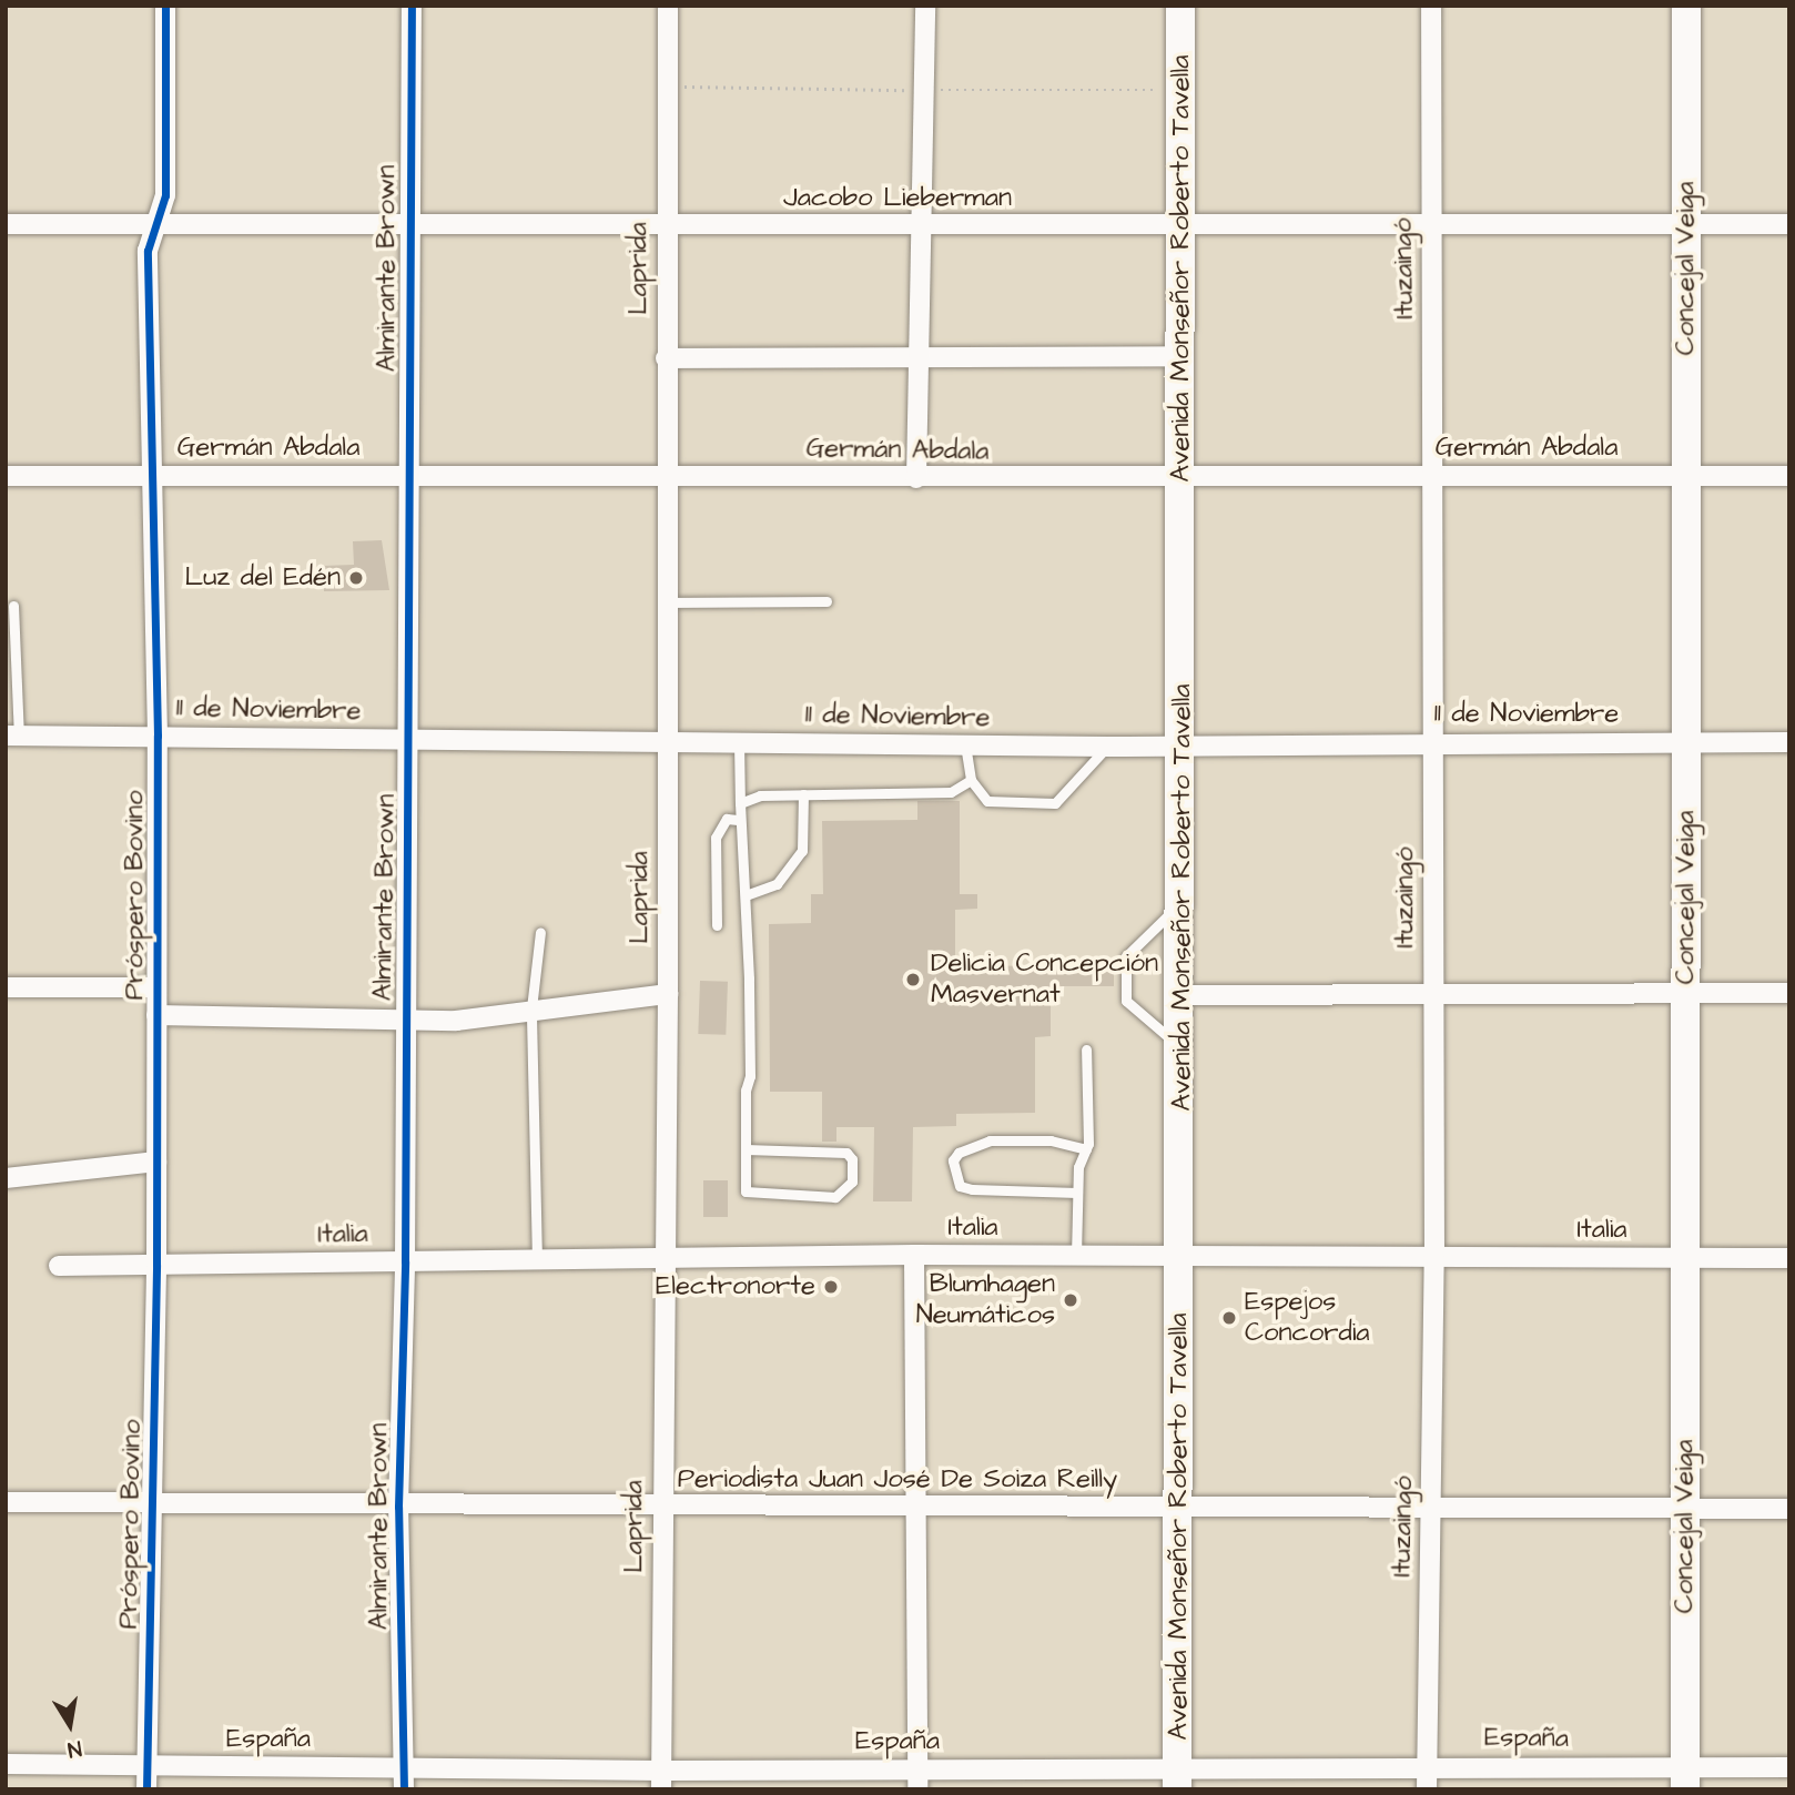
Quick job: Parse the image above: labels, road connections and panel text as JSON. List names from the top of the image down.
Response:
{
  "streets": {
    "main road": ["Avenida Monseñor Roberto Tavella", "Concejal Veiga"],
    "street": [
      "Jacobo Lieberman",
      "Almirante Brown",
      "Laprida",
      "Ituzaingó",
      "Germán Abdala",
      "11 de Noviembre",
      "Próspero Bovino",
      "Italia",
      "Periodista Juan José De Soiza Reilly",
      "España"
    ]
  },
  "crossings": [
    ["Jacobo Lieberman", "Almirante Brown"],
    ["Jacobo Lieberman", "Laprida"],
    ["Jacobo Lieberman", "Avenida Monseñor Roberto Tavella"],
    ["Jacobo Lieberman", "Ituzaingó"],
    ["Jacobo Lieberman", "Concejal Veiga"],
    ["Jacobo Lieberman", "Próspero Bovino"],
    ["Almirante Brown", "Germán Abdala"],
    ["Almirante Brown", "11 de Noviembre"],
    ["Almirante Brown", "Italia"],
    ["Almirante Brown", "Periodista Juan José De Soiza Reilly"],
    ["Almirante Brown", "España"],
    ["Laprida", "Germán Abdala"],
    ["Laprida", "11 de Noviembre"],
    ["Laprida", "Italia"],
    ["Laprida", "Periodista Juan José De Soiza Reilly"],
    ["Laprida", "España"],
    ["Avenida Monseñor Roberto Tavella", "Germán Abdala"],
    ["Avenida Monseñor Roberto Tavella", "11 de Noviembre"],
    ["Avenida Monseñor Roberto Tavella", "Italia"],
    ["Avenida Monseñor Roberto Tavella", "Periodista Juan José De Soiza Reilly"],
    ["Avenida Monseñor Roberto Tavella", "España"],
    ["Ituzaingó", "Germán Abdala"],
    ["Ituzaingó", "11 de Noviembre"],
    ["Ituzaingó", "Italia"],
    ["Ituzaingó", "Periodista Juan José De Soiza Reilly"],
    ["Ituzaingó", "España"],
    ["Concejal Veiga", "Germán Abdala"],
    ["Concejal Veiga", "11 de Noviembre"],
    ["Concejal Veiga", "Italia"],
    ["Concejal Veiga", "Periodista Juan José De Soiza Reilly"],
    ["Concejal Veiga", "España"],
    ["Germán Abdala", "Próspero Bovino"],
    ["11 de Noviembre", "Próspero Bovino"],
    ["Próspero Bovino", "Italia"],
    ["Próspero Bovino", "Periodista Juan José De Soiza Reilly"],
    ["Próspero Bovino", "España"]
  ],
  "places": [
    "Luz del Edén",
    "Delicia Concepción Masvernat",
    "Electronorte",
    "Blumhagen Neumáticos",
    "Espejos Concordia"
  ],
  "north": "bottom"
}
